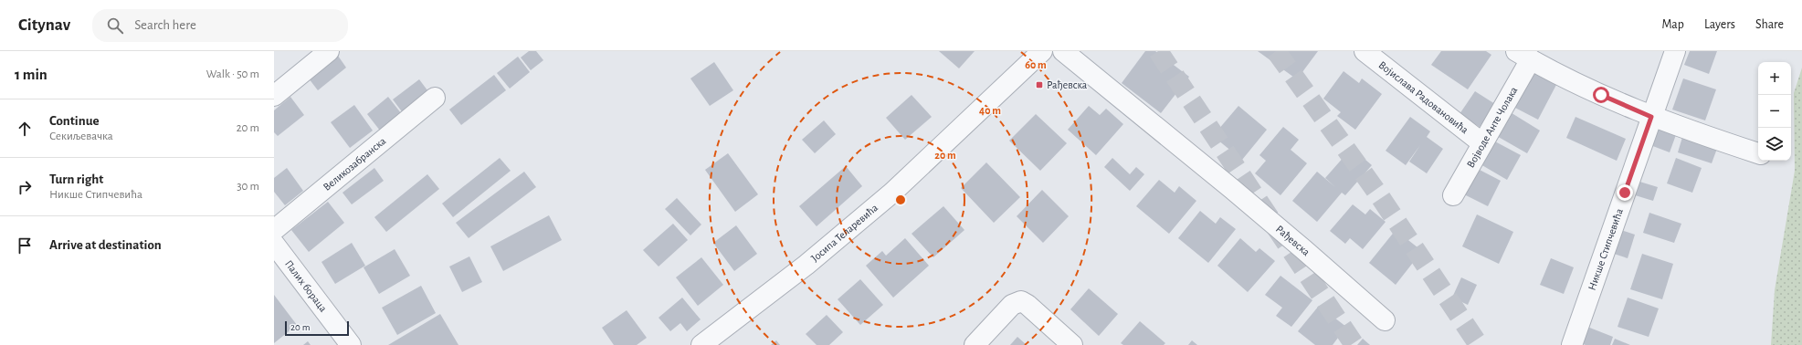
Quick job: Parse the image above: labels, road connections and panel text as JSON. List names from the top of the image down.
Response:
{
  "streets": {
    "street": [
      "Војислава Радовановића",
      "Војводе Анте Чолака",
      "Великозабранска",
      "Јосипа Теларевића",
      "Рађевска",
      "Никше Стипчевића",
      "Палих бораца"
    ]
  },
  "crossings": [
    ["Војислава Радовановића", "Војводе Анте Чолака"]
  ],
  "places": {
    "transit": ["Рађевска"]
  },
  "scale_bar": "20 m",
  "page": {
    "header": "Citynav",
    "search": "Search here",
    "nav": ["Map", "Layers", "Share"],
    "heading": ["1 min", "Walk · 50 m"],
    "map_buttons": ["+", "−"],
    "list": [
      ["Continue", "Секиљевачка", "20 m"],
      ["Turn right", "Никше Стипчевића", "30 m"],
      "Arrive at destination"
    ],
    "scale": "20 m"
  },
  "rings": ["60 m", "40 m", "20 m"]
}
